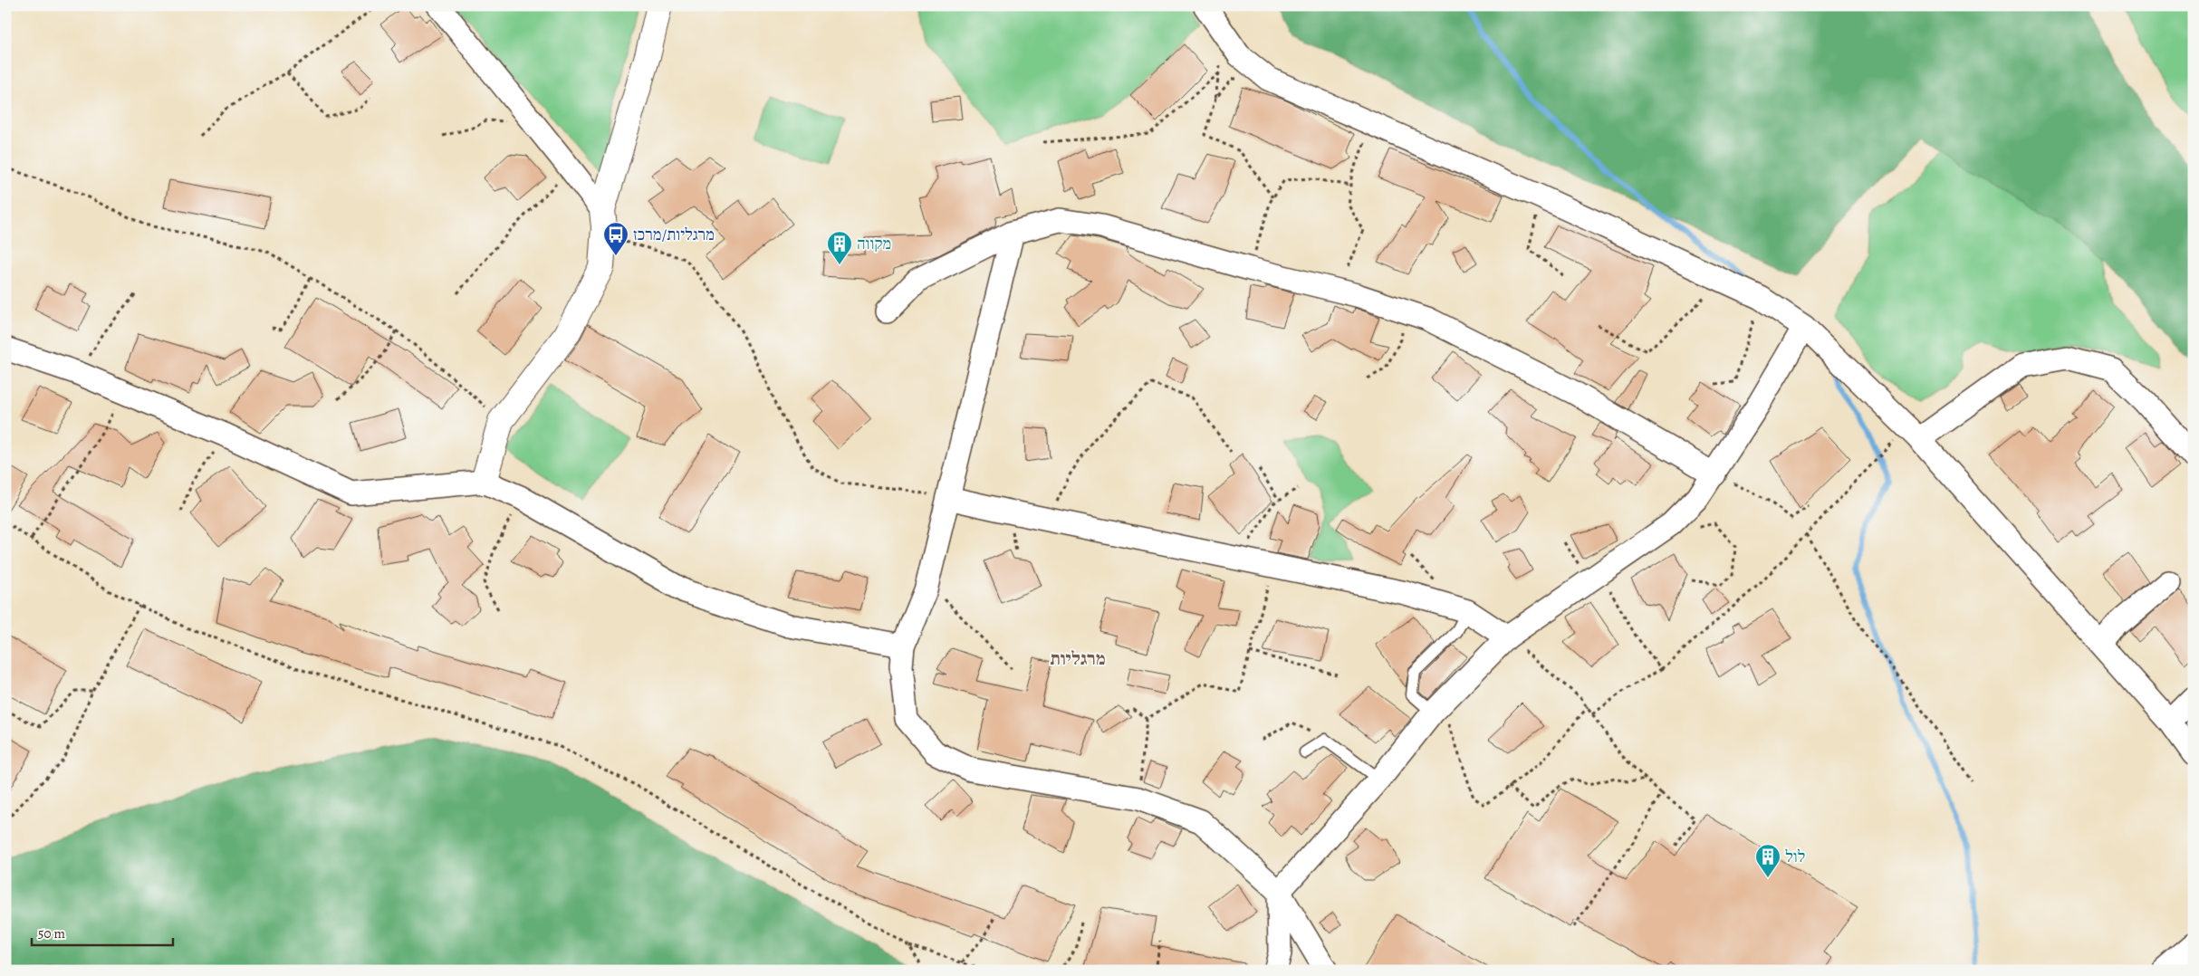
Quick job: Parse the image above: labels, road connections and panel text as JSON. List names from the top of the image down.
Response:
{
  "districts": ["מרגליות"],
  "places": {
    "bus stop": ["מרגליות/מרכז"],
    "building": ["מקווה", "לול"]
  },
  "scale_bar": "50 m"
}
